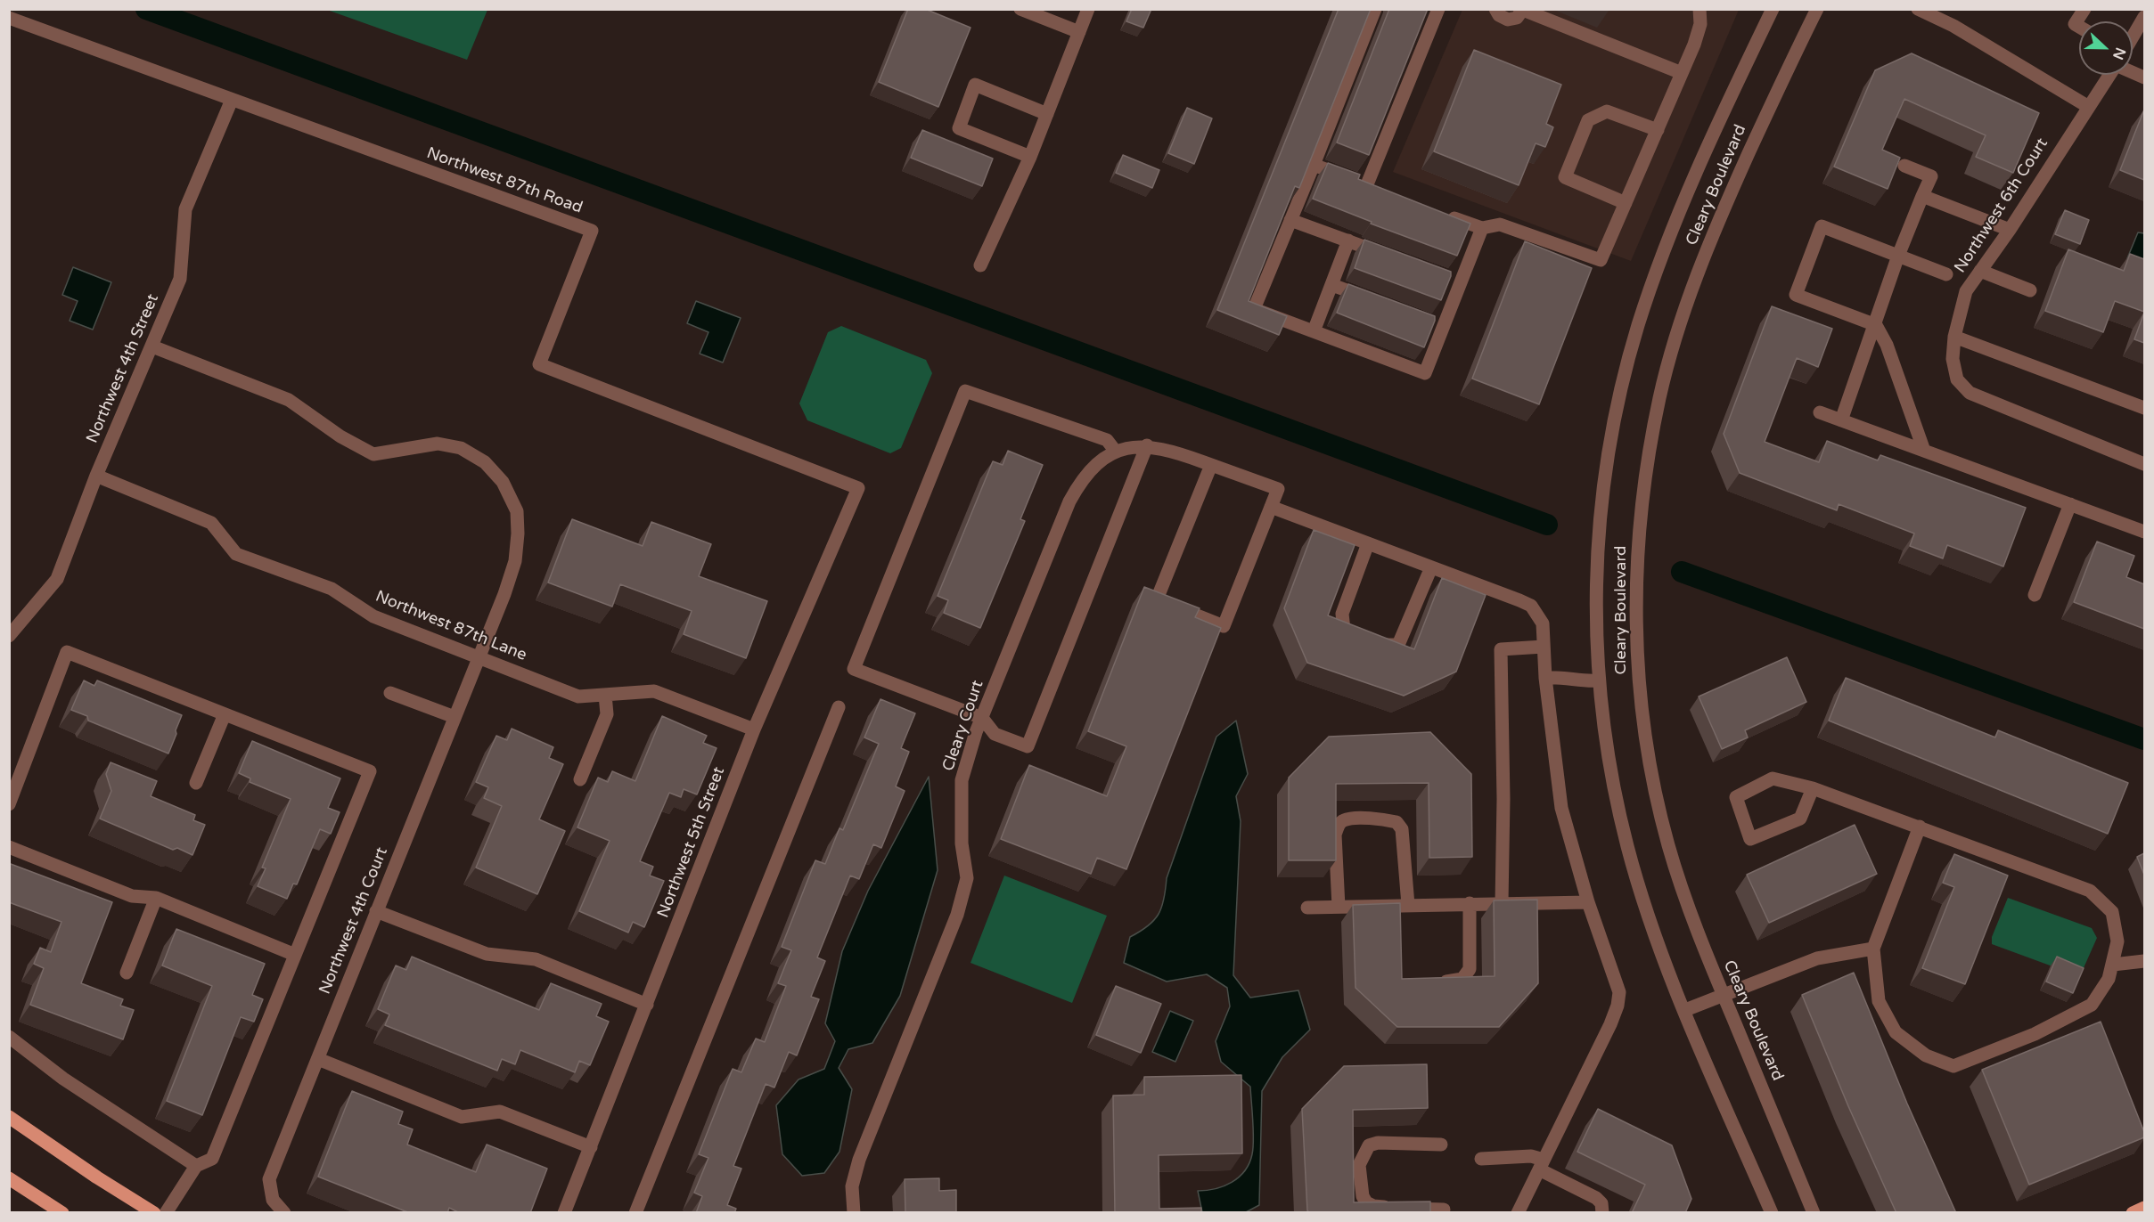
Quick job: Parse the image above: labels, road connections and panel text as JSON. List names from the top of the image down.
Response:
{
  "streets": {
    "street": [
      "Northwest 87th Road",
      "Cleary Boulevard",
      "Northwest 6th Court",
      "Northwest 4th Street",
      "Northwest 87th Lane",
      "Cleary Court",
      "Northwest 5th Street",
      "Northwest 4th Court"
    ]
  },
  "crossings": [
    ["Northwest 87th Road", "Northwest 4th Street"],
    ["Northwest 87th Road", "Northwest 5th Street"],
    ["Northwest 4th Street", "Northwest 87th Lane"],
    ["Northwest 4th Street", "Northwest 4th Court"],
    ["Northwest 87th Lane", "Northwest 5th Street"],
    ["Northwest 87th Lane", "Northwest 4th Court"]
  ],
  "north": "right"
}
